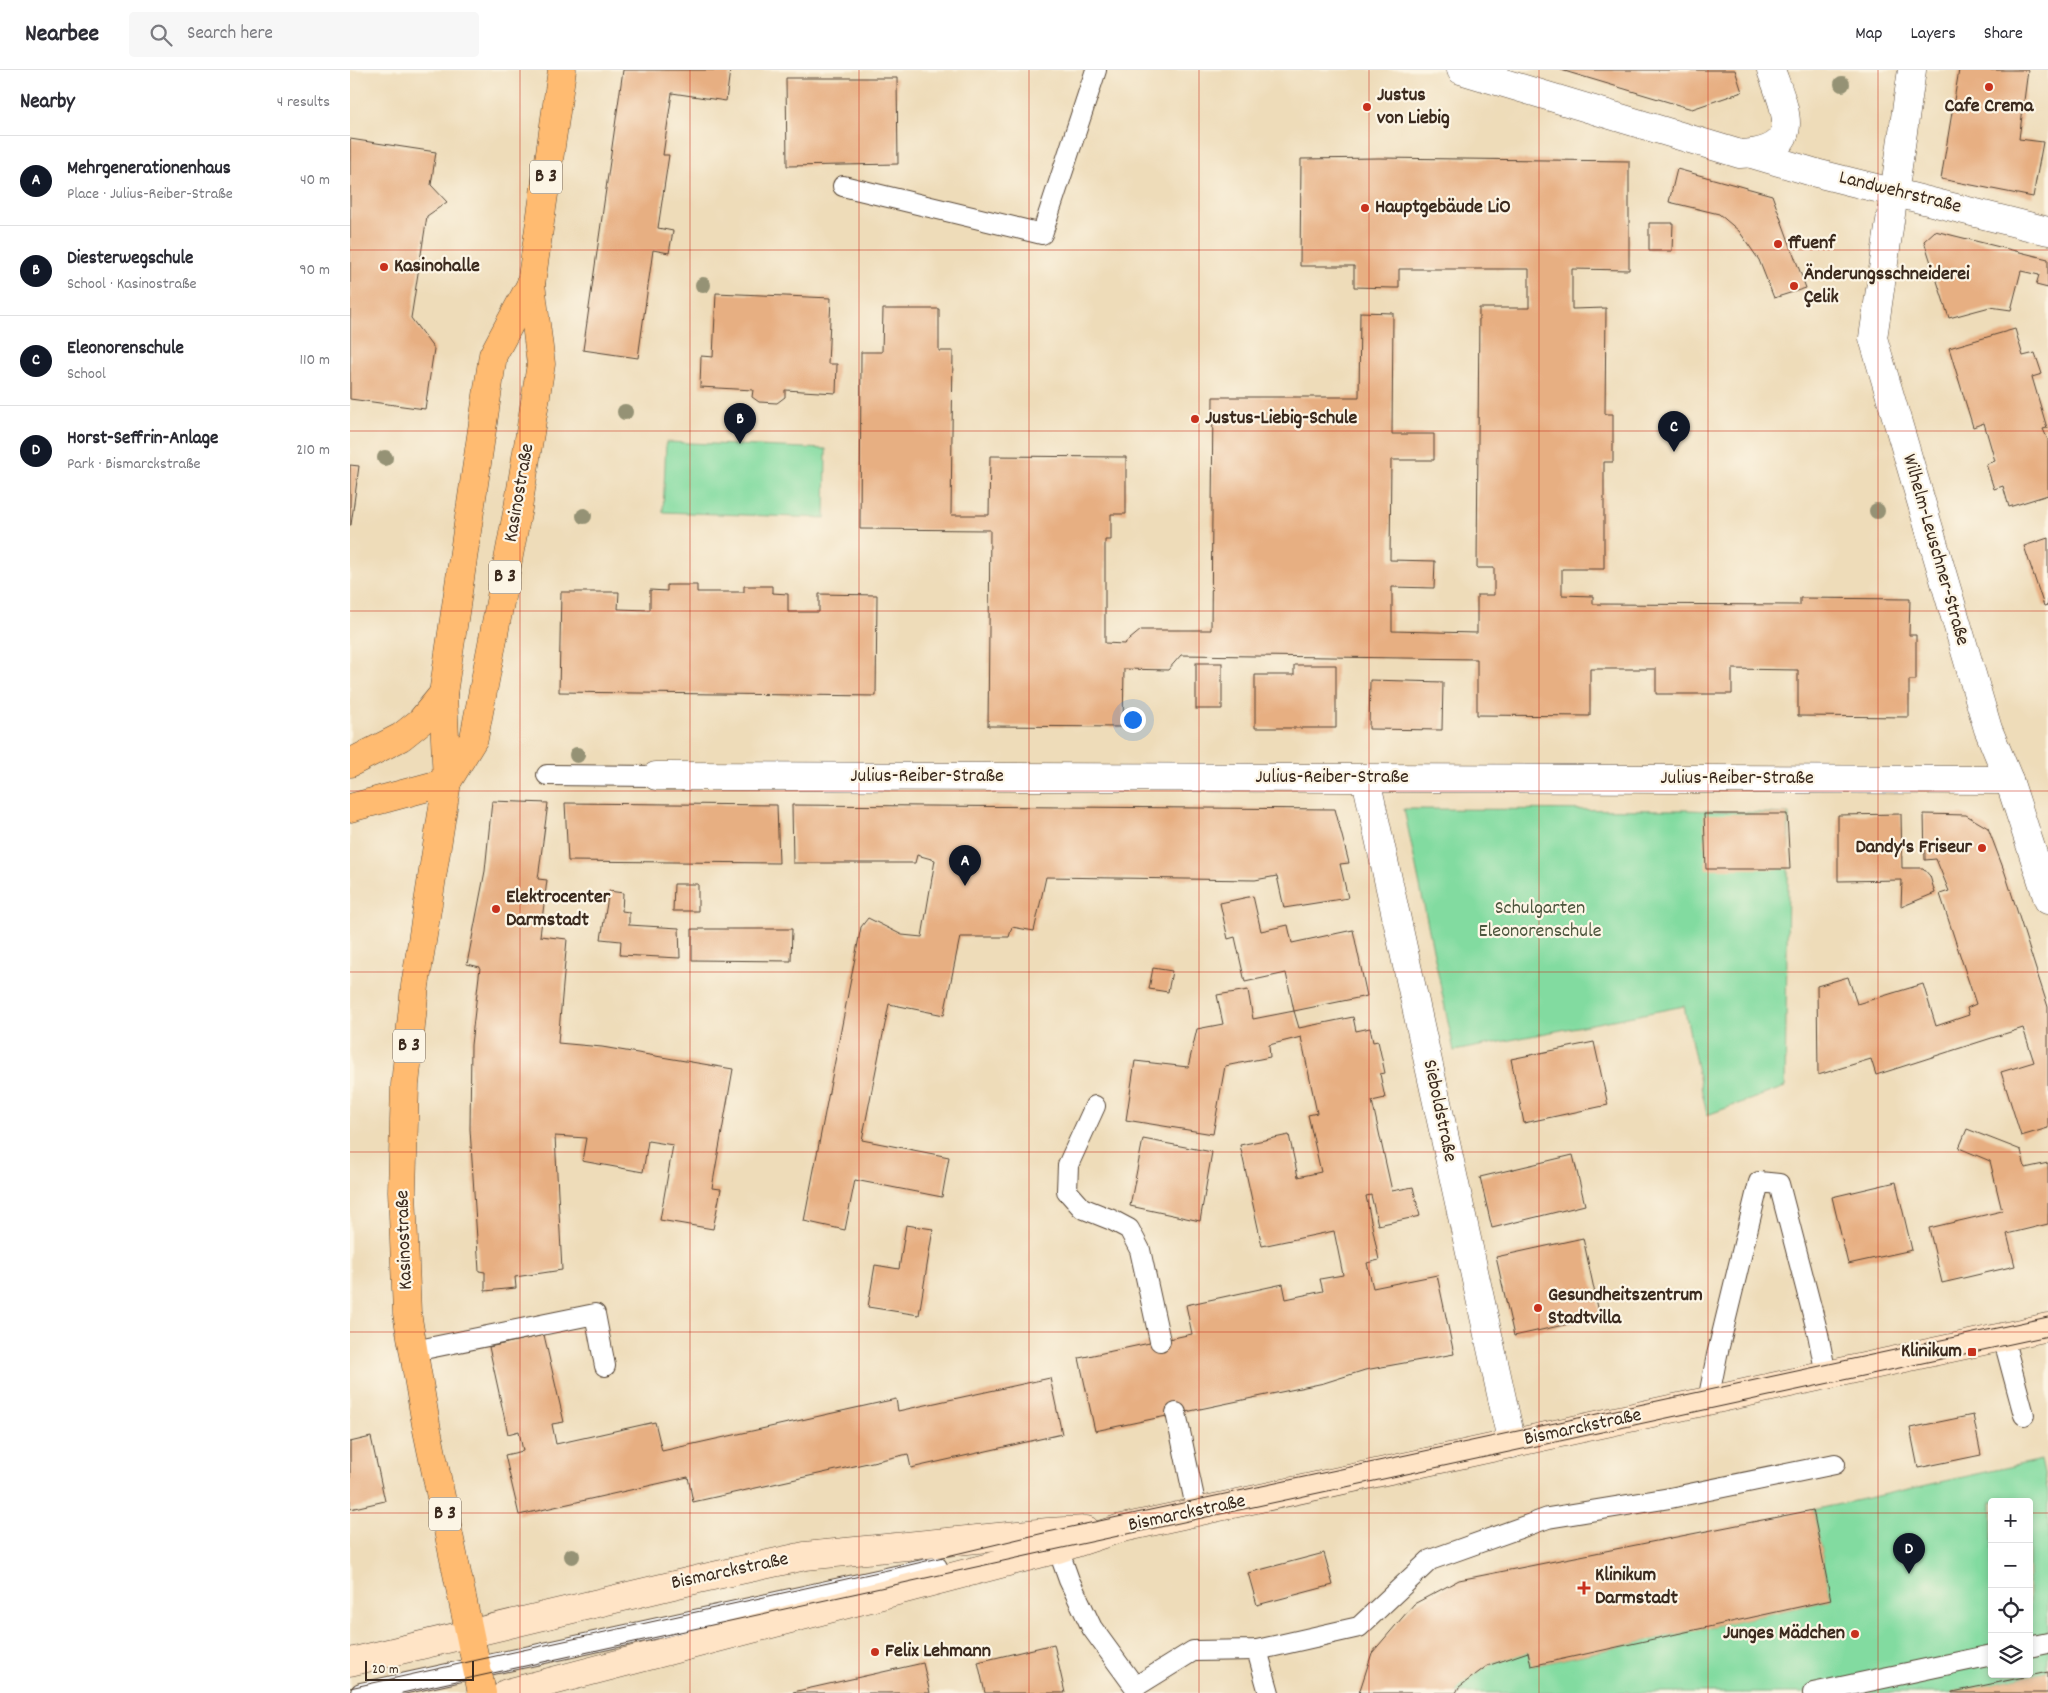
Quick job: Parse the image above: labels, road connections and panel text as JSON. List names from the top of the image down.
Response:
{
  "streets": {
    "main road": ["B 3", "Kasinostraße", "Bismarckstraße"],
    "street": [
      "Landwehrstraße",
      "Wilhelm-Leuschner-Straße",
      "Julius-Reiber-Straße",
      "Sieboldstraße"
    ]
  },
  "crossings": [
    ["Landwehrstraße", "Wilhelm-Leuschner-Straße"],
    ["Kasinostraße", "Bismarckstraße"],
    ["Wilhelm-Leuschner-Straße", "Julius-Reiber-Straße"],
    ["Julius-Reiber-Straße", "Sieboldstraße"],
    ["Sieboldstraße", "Bismarckstraße"]
  ],
  "parks": ["Schulgarten Eleonorenschule"],
  "places": {
    "other": [
      "Cafe Crema",
      "Justus von Liebig",
      "Hauptgebäude LiO",
      "ffuenf",
      "Kasinohalle",
      "Änderungsschneiderei Çelik",
      "Justus-Liebig-Schule",
      "Dandy's Friseur",
      "Elektrocenter Darmstadt",
      "Gesundheitszentrum Stadtvilla",
      "Junges Mädchen",
      "Felix Lehmann"
    ],
    "transit": ["Klinikum"],
    "health": ["Klinikum Darmstadt"]
  },
  "scale_bar": "20 m",
  "page": {
    "header": "Nearbee",
    "search": "Search here",
    "nav": ["Map", "Layers", "Share"],
    "heading": ["Nearby", "4 results"],
    "list": [
      {
        "mark": "A",
        "name": "Mehrgenerationenhaus",
        "note": "Place · Julius-Reiber-Straße",
        "value": "40 m"
      },
      {
        "mark": "B",
        "name": "Diesterwegschule",
        "note": "School · Kasinostraße",
        "value": "90 m"
      },
      {
        "mark": "C",
        "name": "Eleonorenschule",
        "note": "School",
        "value": "110 m"
      },
      {
        "mark": "D",
        "name": "Horst-Seffrin-Anlage",
        "note": "Park · Bismarckstraße",
        "value": "210 m"
      }
    ],
    "pins": [
      "B",
      "C",
      "A",
      "D"
    ],
    "map_buttons": ["+", "−"],
    "scale": "20 m"
  }
}
